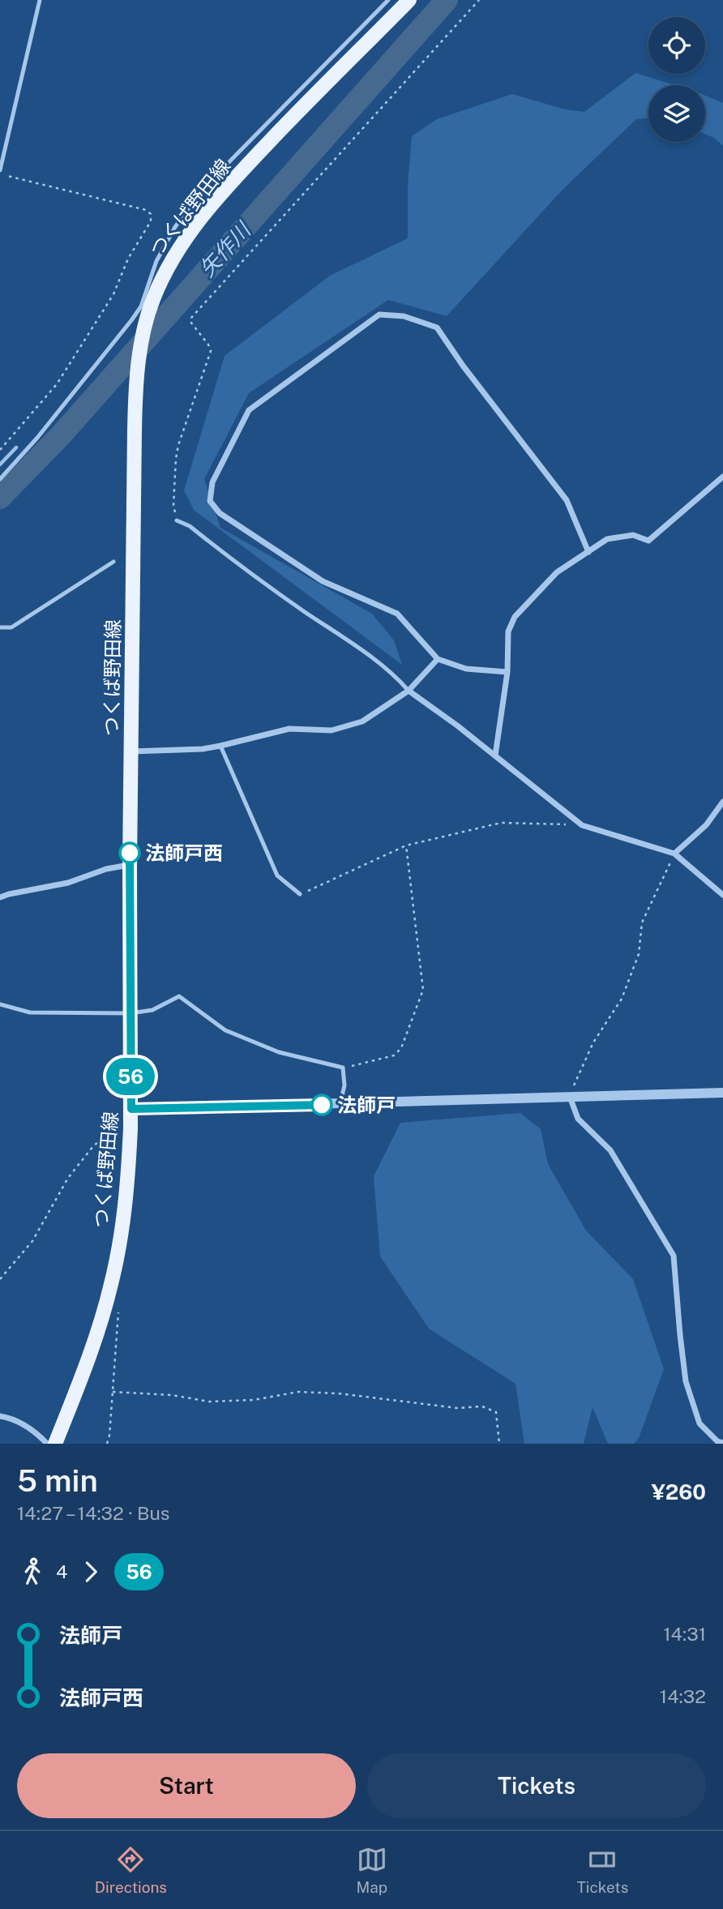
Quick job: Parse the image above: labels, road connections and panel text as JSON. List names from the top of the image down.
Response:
{
  "streets": {
    "main road": ["つくば野田線"]
  },
  "water": ["矢作川"],
  "places": ["法師戸西", "法師戸"],
  "lines": ["bus line 56"],
  "page": {
    "on_map": "56",
    "heading": ["5 min", "14:27 – 14:32 · Bus", "¥260"],
    "legs": ["4", "56"],
    "list": [
      {
        "name": "法師戸",
        "value": "14:31"
      },
      {
        "name": "法師戸西",
        "value": "14:32"
      }
    ],
    "buttons": ["Start", "Tickets"],
    "tabs": ["Directions", "Map", "Tickets"]
  }
}
